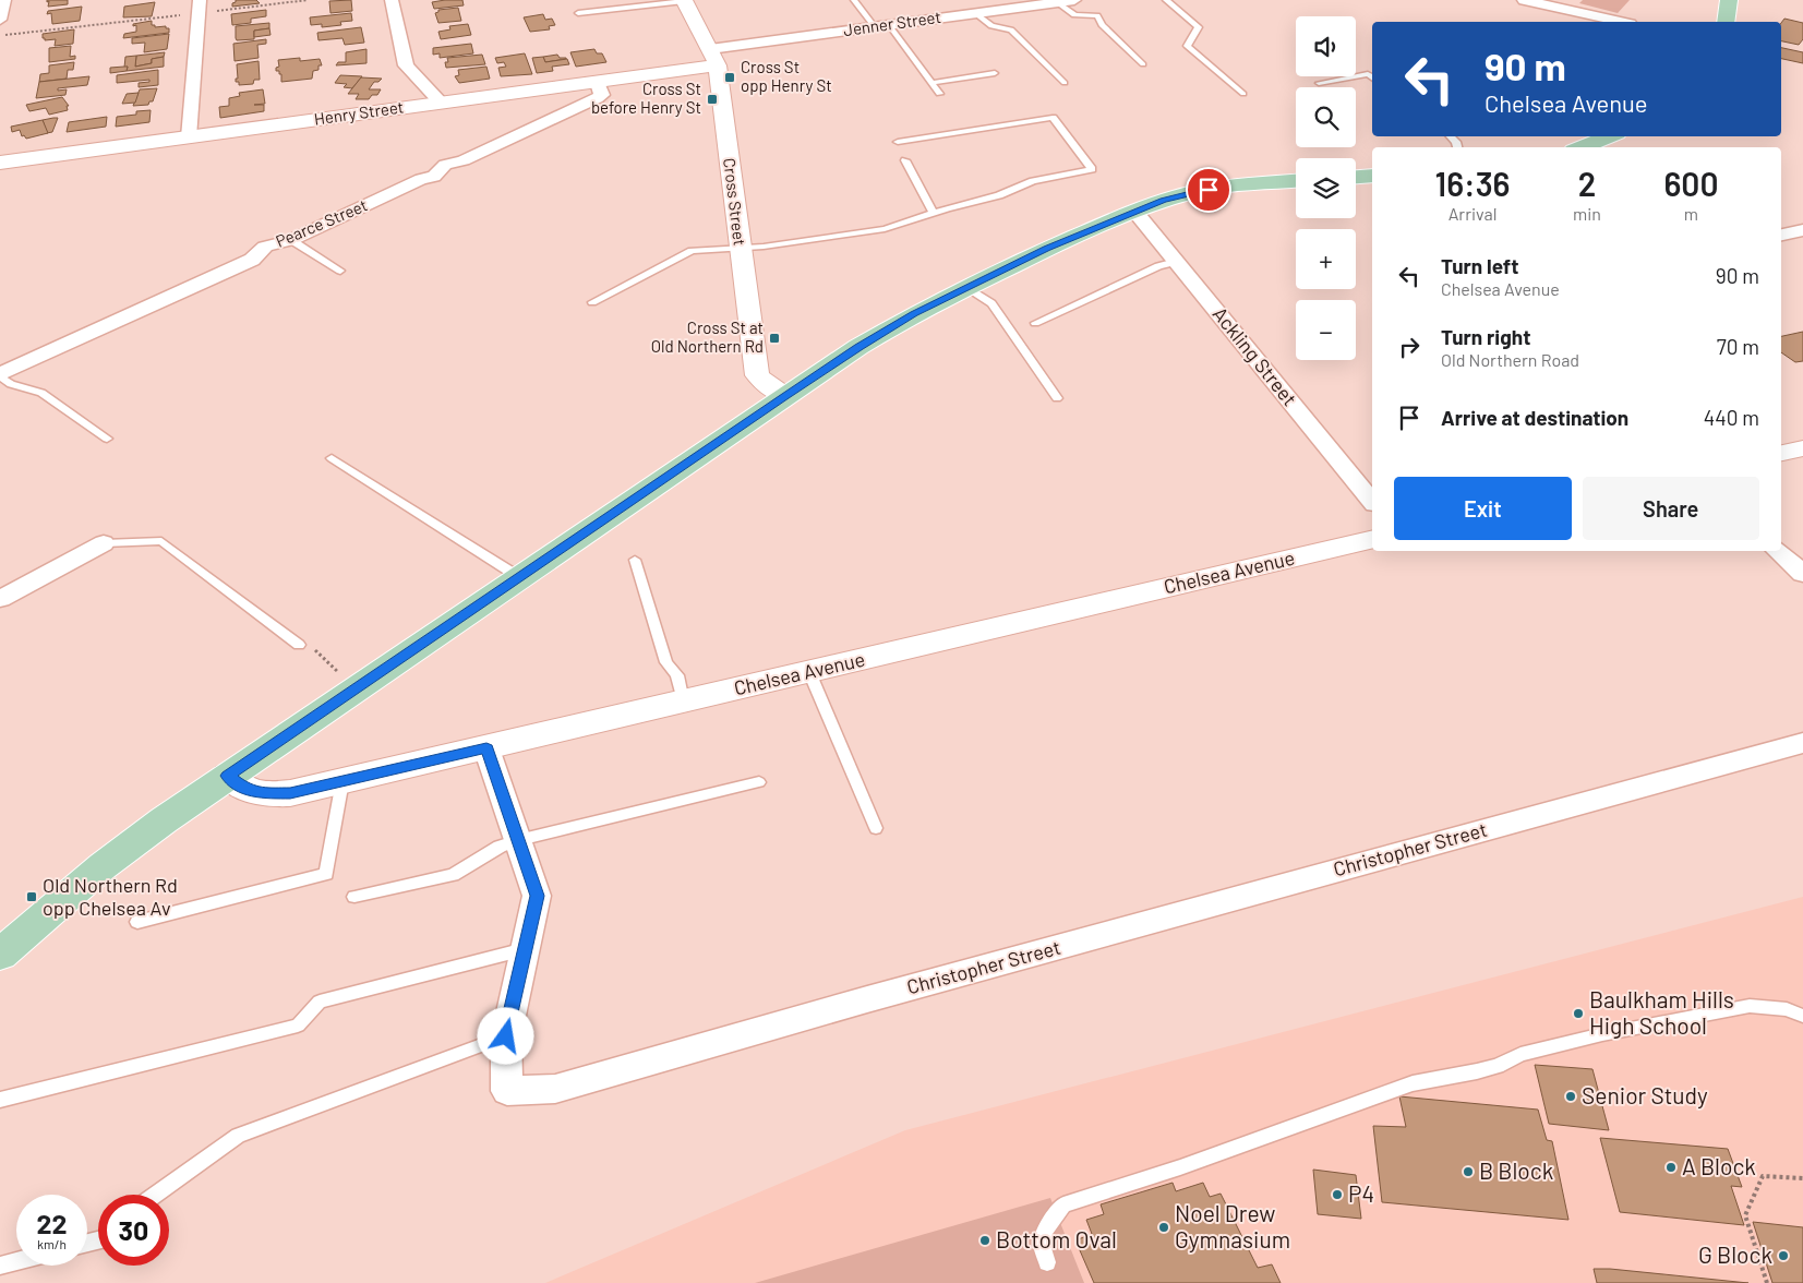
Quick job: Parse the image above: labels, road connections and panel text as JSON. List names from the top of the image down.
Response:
{
  "streets": {
    "street": [
      "Jenner Street",
      "Henry Street",
      "Cross Street",
      "Pearce Street",
      "Ackling Street",
      "Chelsea Avenue",
      "Christopher Street"
    ]
  },
  "crossings": [
    ["Jenner Street", "Henry Street"],
    ["Jenner Street", "Cross Street"],
    ["Henry Street", "Cross Street"],
    ["Henry Street", "Pearce Street"],
    ["Chelsea Avenue", "Christopher Street"]
  ],
  "places": {
    "transit": [
      "Cross St opp Henry St",
      "Cross St before Henry St",
      "Cross St at Old Northern Rd",
      "Old Northern Rd opp Chelsea Av"
    ],
    "other": [
      "Baulkham Hills High School",
      "Senior Study",
      "A Block",
      "B Block",
      "P4",
      "Noel Drew Gymnasium",
      "Bottom Oval",
      "G Block"
    ]
  },
  "page": {
    "map_buttons": ["+", "−"],
    "turn": ["90 m", "Chelsea Avenue"],
    "eta": [
      "16:36",
      "Arrival",
      "2",
      "min",
      "600",
      "m"
    ],
    "list": [
      {
        "name": "Turn left",
        "note": "Chelsea Avenue",
        "value": "90 m"
      },
      {
        "name": "Turn right",
        "note": "Old Northern Road",
        "value": "70 m"
      },
      {
        "name": "Arrive at destination",
        "value": "440 m"
      }
    ],
    "buttons": ["Exit", "Share"],
    "speed": "22 km/h",
    "limit": "30"
  }
}
